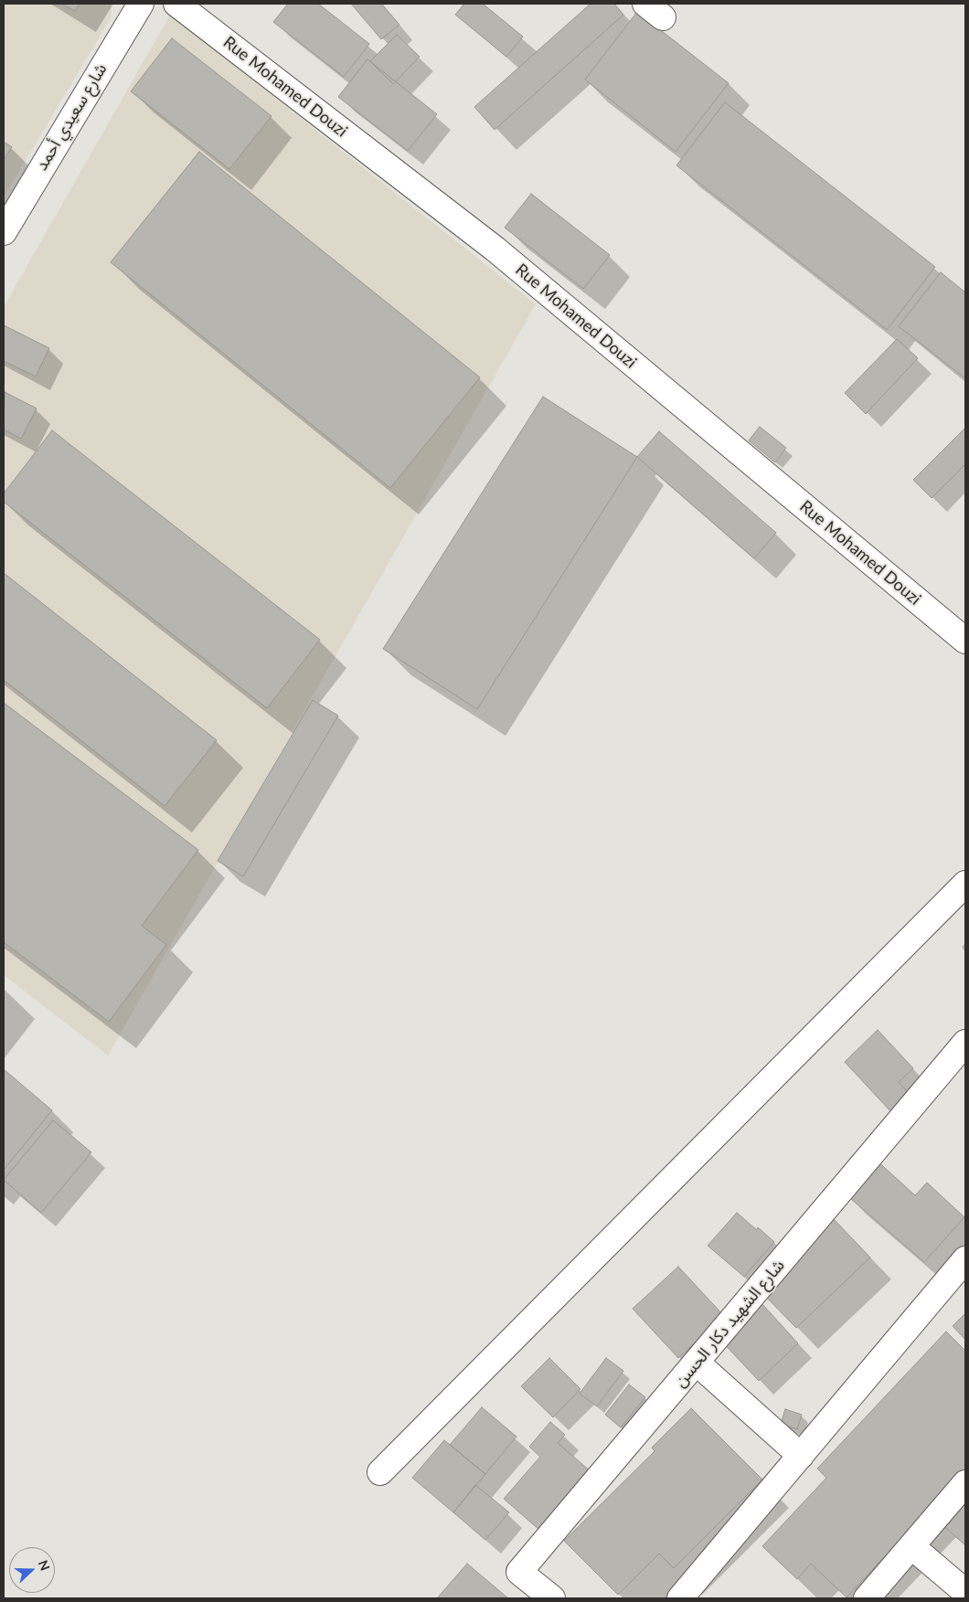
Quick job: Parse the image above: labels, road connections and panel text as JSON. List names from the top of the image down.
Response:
{
  "streets": {
    "street": ["Rue Mohamed Douzi", "شارع سعيدي أحمد", "شارع الشهيد دكار الحسن"]
  },
  "north": "right"
}
